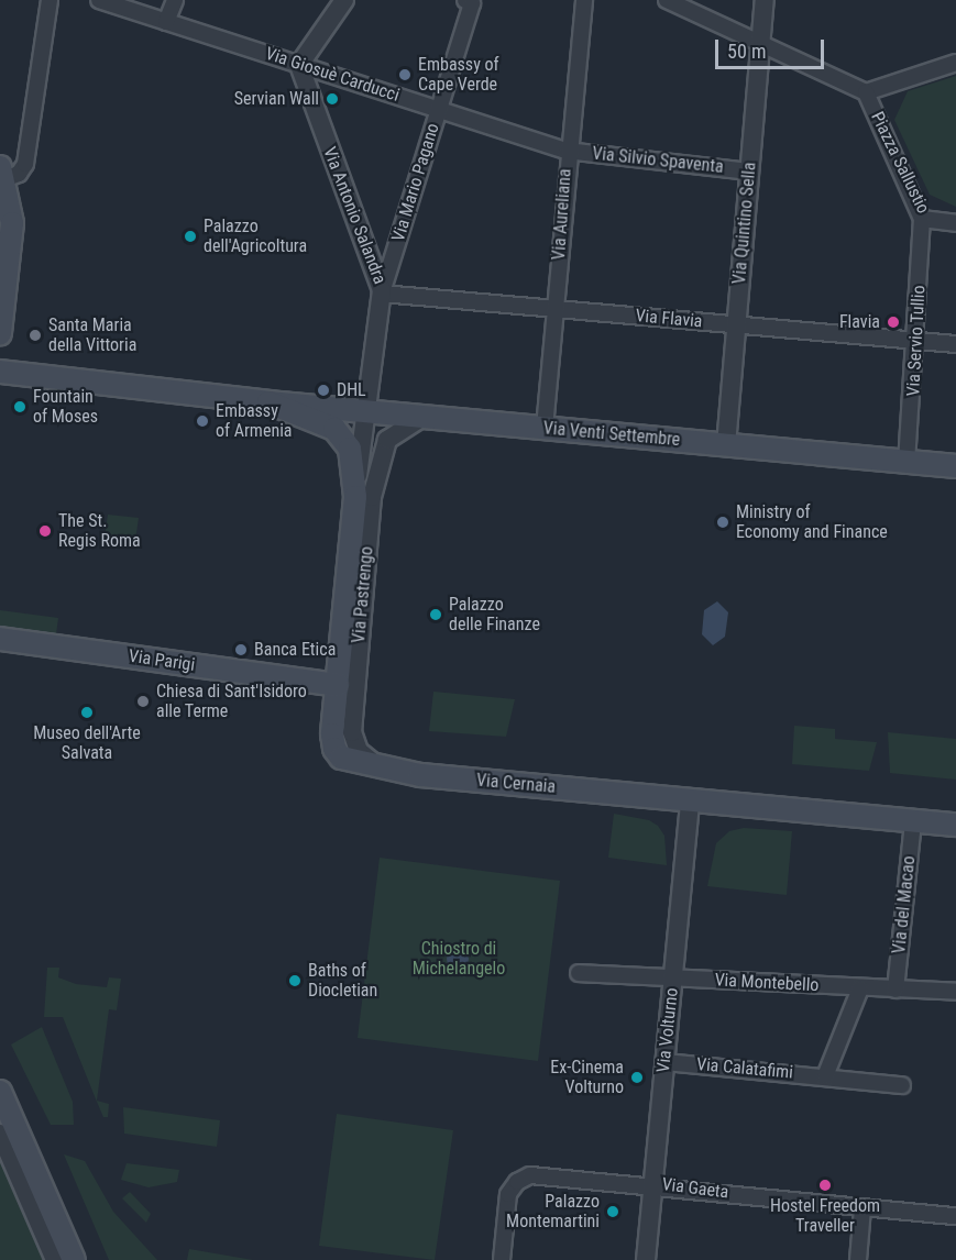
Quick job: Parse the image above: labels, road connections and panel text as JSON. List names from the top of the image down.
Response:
{
  "streets": {
    "main road": [
      "Via Venti Settembre",
      "Via Pastrengo",
      "Via Parigi",
      "Via Cernaia"
    ],
    "street": [
      "Via Giosuè Carducci",
      "Via Silvio Spaventa",
      "Piazza Sallustio",
      "Via Mario Pagano",
      "Via Aureliana",
      "Via Antonio Salandra",
      "Via Quintino Sella",
      "Via Flavia",
      "Via Servio Tullio",
      "Via del Macao",
      "Via Montebello",
      "Via Volturno",
      "Via Calatafimi",
      "Via Gaeta"
    ]
  },
  "crossings": [
    ["Via Giosuè Carducci", "Via Silvio Spaventa"],
    ["Via Giosuè Carducci", "Via Mario Pagano"],
    ["Via Giosuè Carducci", "Via Aureliana"],
    ["Via Giosuè Carducci", "Via Antonio Salandra"],
    ["Via Silvio Spaventa", "Via Aureliana"],
    ["Via Silvio Spaventa", "Via Quintino Sella"],
    ["Piazza Sallustio", "Via Servio Tullio"],
    ["Via Mario Pagano", "Via Antonio Salandra"],
    ["Via Mario Pagano", "Via Flavia"],
    ["Via Aureliana", "Via Flavia"],
    ["Via Aureliana", "Via Venti Settembre"],
    ["Via Antonio Salandra", "Via Flavia"],
    ["Via Antonio Salandra", "Via Venti Settembre"],
    ["Via Antonio Salandra", "Via Pastrengo"],
    ["Via Quintino Sella", "Via Flavia"],
    ["Via Quintino Sella", "Via Venti Settembre"],
    ["Via Flavia", "Via Servio Tullio"],
    ["Via Servio Tullio", "Via Venti Settembre"],
    ["Via Venti Settembre", "Via Pastrengo"],
    ["Via Pastrengo", "Via Parigi"],
    ["Via Pastrengo", "Via Cernaia"],
    ["Via Cernaia", "Via del Macao"],
    ["Via Cernaia", "Via Volturno"],
    ["Via del Macao", "Via Montebello"],
    ["Via Montebello", "Via Volturno"],
    ["Via Volturno", "Via Calatafimi"],
    ["Via Volturno", "Via Gaeta"]
  ],
  "parks": ["Chiostro di Michelangelo"],
  "places": [
    "Embassy of Cape Verde",
    "Servian Wall",
    "Palazzo dell'Agricoltura",
    "Flavia",
    "Santa Maria della Vittoria",
    "DHL",
    "Fountain of Moses",
    "Embassy of Armenia",
    "Ministry of Economy and Finance",
    "The St. Regis Roma",
    "Palazzo delle Finanze",
    "Banca Etica",
    "Chiesa di Sant'Isidoro alle Terme",
    "Museo dell'Arte Salvata",
    "Baths of Diocletian",
    "Ex-Cinema Volturno",
    "Hostel Freedom Traveller",
    "Palazzo Montemartini"
  ],
  "scale_bar": "50 m"
}
